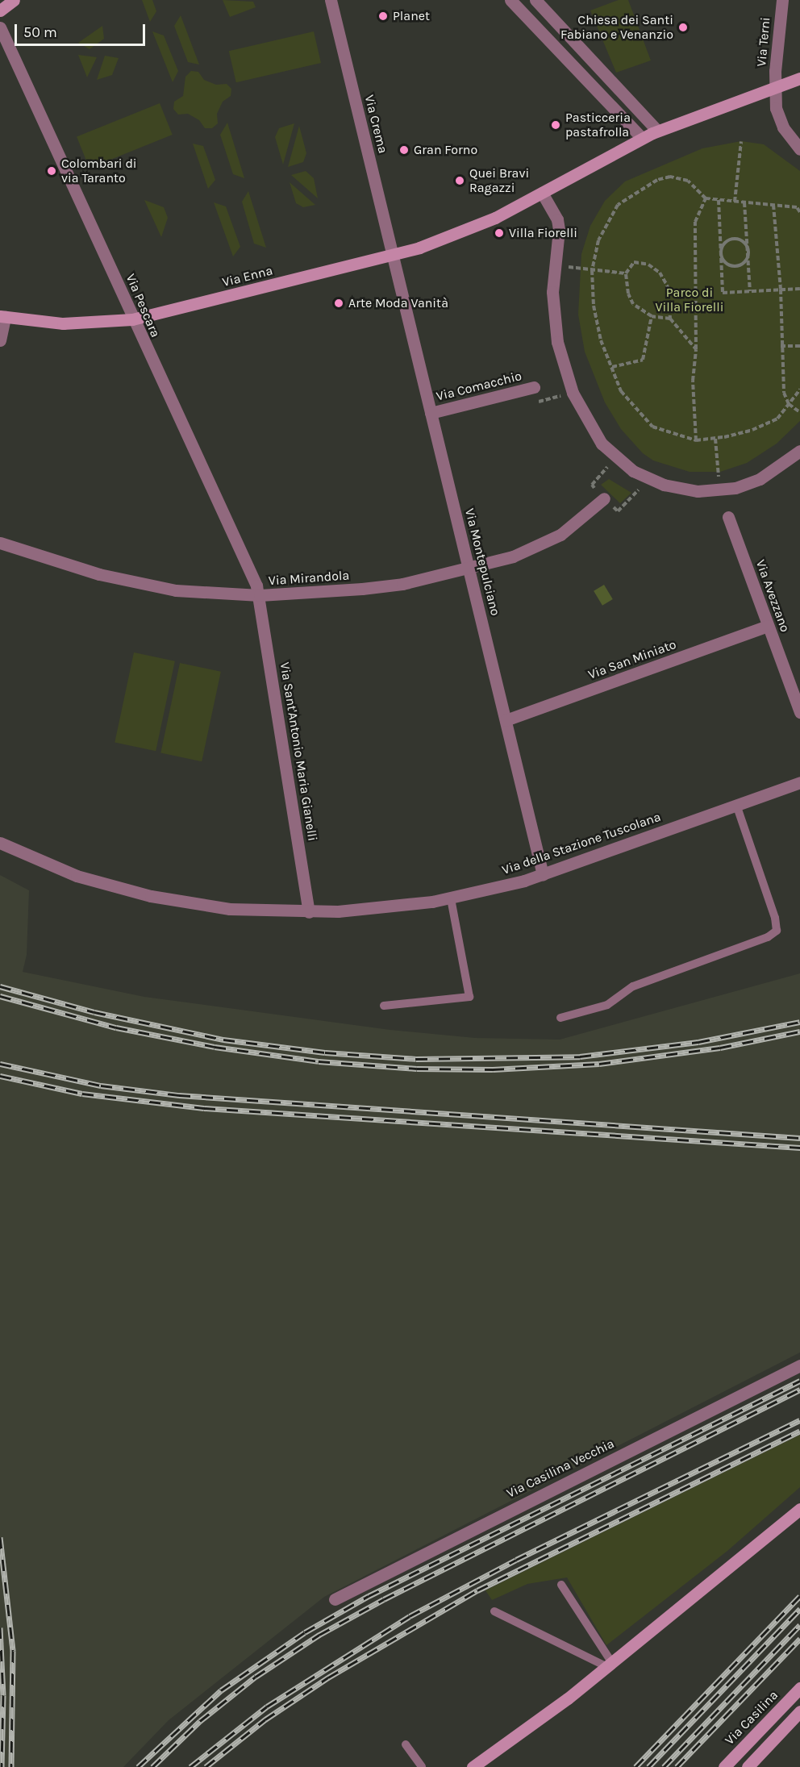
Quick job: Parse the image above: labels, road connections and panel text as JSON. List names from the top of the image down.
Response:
{
  "streets": {
    "main road": ["Via Enna", "Via Casilina"],
    "street": [
      "Via Terni",
      "Via Crema",
      "Via Pescara",
      "Via Comacchio",
      "Via Montepulciano",
      "Via Mirandola",
      "Via Avezzano",
      "Via San Miniato",
      "Via Sant'Antonio Maria Gianelli",
      "Via della Stazione Tuscolana",
      "Via Casilina Vecchia"
    ]
  },
  "crossings": [
    ["Via Terni", "Via Enna"],
    ["Via Crema", "Via Enna"],
    ["Via Crema", "Via Montepulciano"],
    ["Via Enna", "Via Pescara"],
    ["Via Enna", "Via Montepulciano"],
    ["Via Pescara", "Via Mirandola"],
    ["Via Pescara", "Via Sant'Antonio Maria Gianelli"],
    ["Via Comacchio", "Via Montepulciano"],
    ["Via Montepulciano", "Via Mirandola"],
    ["Via Montepulciano", "Via San Miniato"],
    ["Via Montepulciano", "Via della Stazione Tuscolana"],
    ["Via Mirandola", "Via Sant'Antonio Maria Gianelli"],
    ["Via Avezzano", "Via San Miniato"],
    ["Via Sant'Antonio Maria Gianelli", "Via della Stazione Tuscolana"]
  ],
  "parks": ["Parco di Villa Fiorelli"],
  "places": [
    "Planet",
    "Chiesa dei Santi Fabiano e Venanzio",
    "Pasticceria pastafrolla",
    "Gran Forno",
    "Colombari di via Taranto",
    "Quei Bravi Ragazzi",
    "Villa Fiorelli",
    "Arte Moda Vanità"
  ],
  "scale_bar": "50 m"
}
